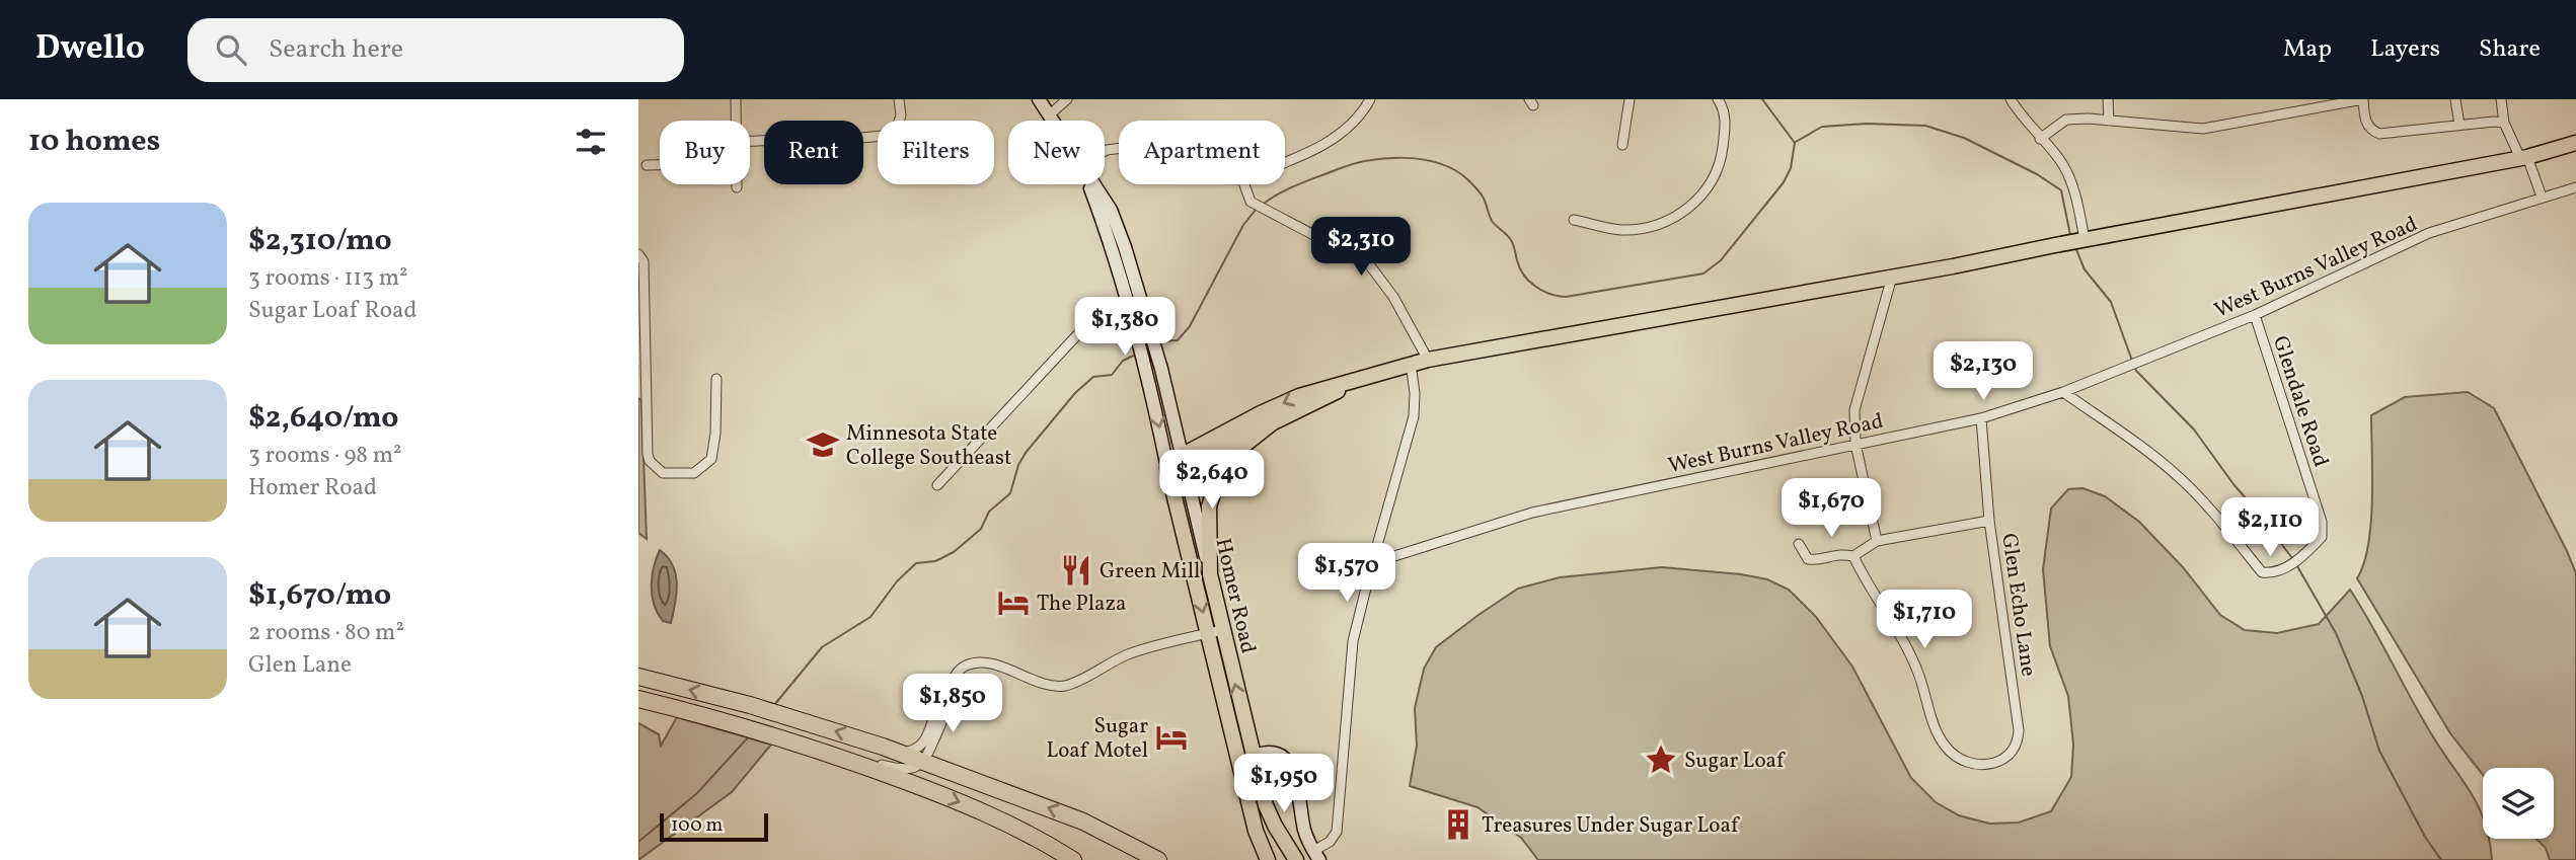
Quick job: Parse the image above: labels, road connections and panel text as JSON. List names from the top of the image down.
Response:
{
  "streets": {
    "main road": ["Homer Road"],
    "street": ["West Burns Valley Road", "Glendale Road", "Glen Echo Lane"]
  },
  "crossings": [
    ["West Burns Valley Road", "Glendale Road"],
    ["West Burns Valley Road", "Glen Echo Lane"]
  ],
  "places": {
    "school or university": ["Minnesota State College Southeast"],
    "restaurant": ["Green Mill"],
    "hotel": ["The Plaza", "Sugar Loaf Motel"],
    "place": ["Sugar Loaf"],
    "building": ["Treasures Under Sugar Loaf"]
  },
  "scale_bar": "100 m",
  "page": {
    "header": "Dwello",
    "search": "Search here",
    "nav": ["Map", "Layers", "Share"],
    "heading": "10 homes",
    "chip": [
      "Buy",
      "Rent",
      "Filters",
      "New",
      "Apartment"
    ],
    "list": [
      {
        "name": "$2,310/mo",
        "note": "3 rooms · 113 m² · Sugar Loaf Road"
      },
      {
        "name": "$2,640/mo",
        "note": "3 rooms · 98 m² · Homer Road"
      },
      {
        "name": "$1,670/mo",
        "note": "2 rooms · 80 m² · Glen Lane"
      }
    ],
    "price": [
      "$2,310",
      "$1,380",
      "$2,130",
      "$2,640",
      "$1,670",
      "$2,110",
      "$1,570",
      "$1,710",
      "$1,850",
      "$1,950"
    ],
    "scale": "100 m"
  }
}
